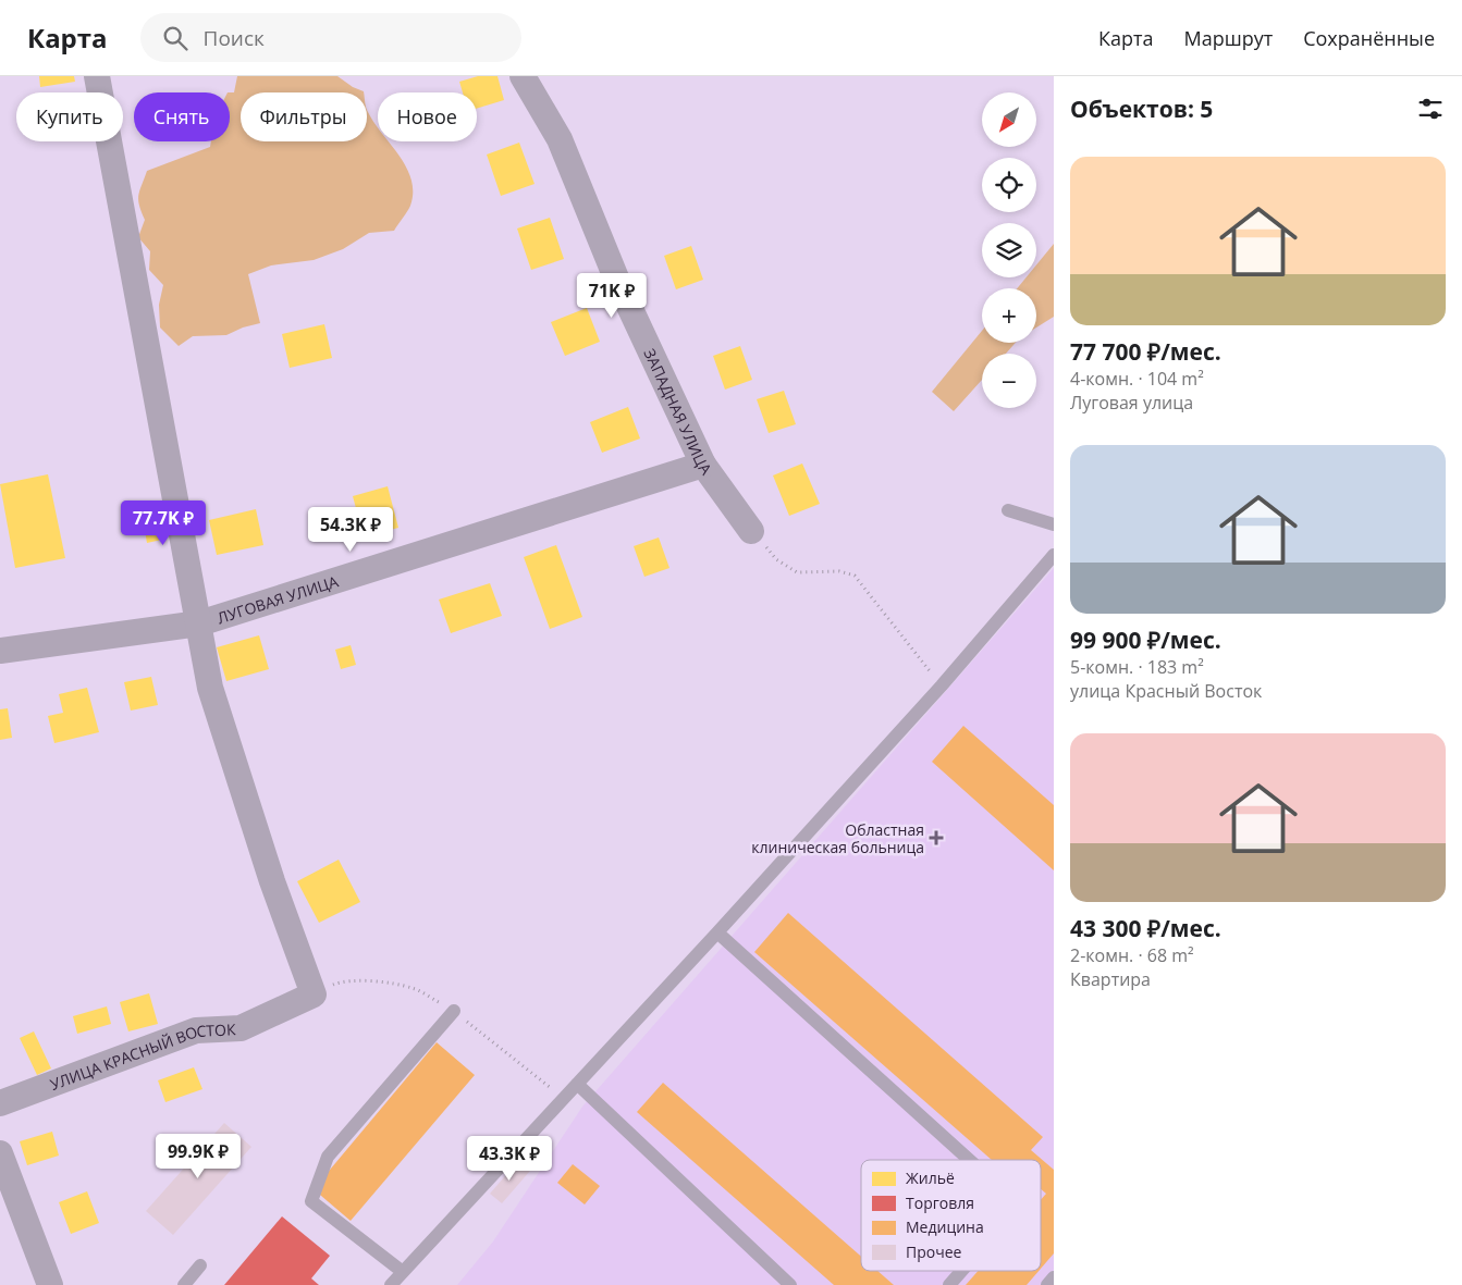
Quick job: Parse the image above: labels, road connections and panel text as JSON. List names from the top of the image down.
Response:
{
  "streets": {
    "street": ["ЗАПАДНАЯ УЛИЦА", "ЛУГОВАЯ УЛИЦА", "УЛИЦА КРАСНЫЙ ВОСТОК"]
  },
  "crossings": [
    ["ЗАПАДНАЯ УЛИЦА", "ЛУГОВАЯ УЛИЦА"],
    ["ЛУГОВАЯ УЛИЦА", "УЛИЦА КРАСНЫЙ ВОСТОК"]
  ],
  "places": {
    "health": ["Областная клиническая больница"]
  },
  "legend": [
    "Жильё",
    "Торговля",
    "Медицина",
    "Прочее"
  ],
  "north": "bottom left",
  "page": {
    "header": "Карта",
    "search": "Поиск",
    "nav": ["Карта", "Маршрут", "Сохранённые"],
    "heading": "Объектов: 5",
    "map_buttons": ["+", "−"],
    "chip": [
      "Купить",
      "Снять",
      "Фильтры",
      "Новое"
    ],
    "list": [
      {
        "name": "77 700 ₽/мес.",
        "note": "4-комн. · 104 m² · Луговая улица"
      },
      {
        "name": "99 900 ₽/мес.",
        "note": "5-комн. · 183 m² · улица Красный Восток"
      },
      {
        "name": "43 300 ₽/мес.",
        "note": "2-комн. · 68 m² · Квартира"
      }
    ],
    "price": [
      "71K ₽",
      "77.7K ₽",
      "54.3K ₽",
      "99.9K ₽",
      "43.3K ₽"
    ]
  }
}
